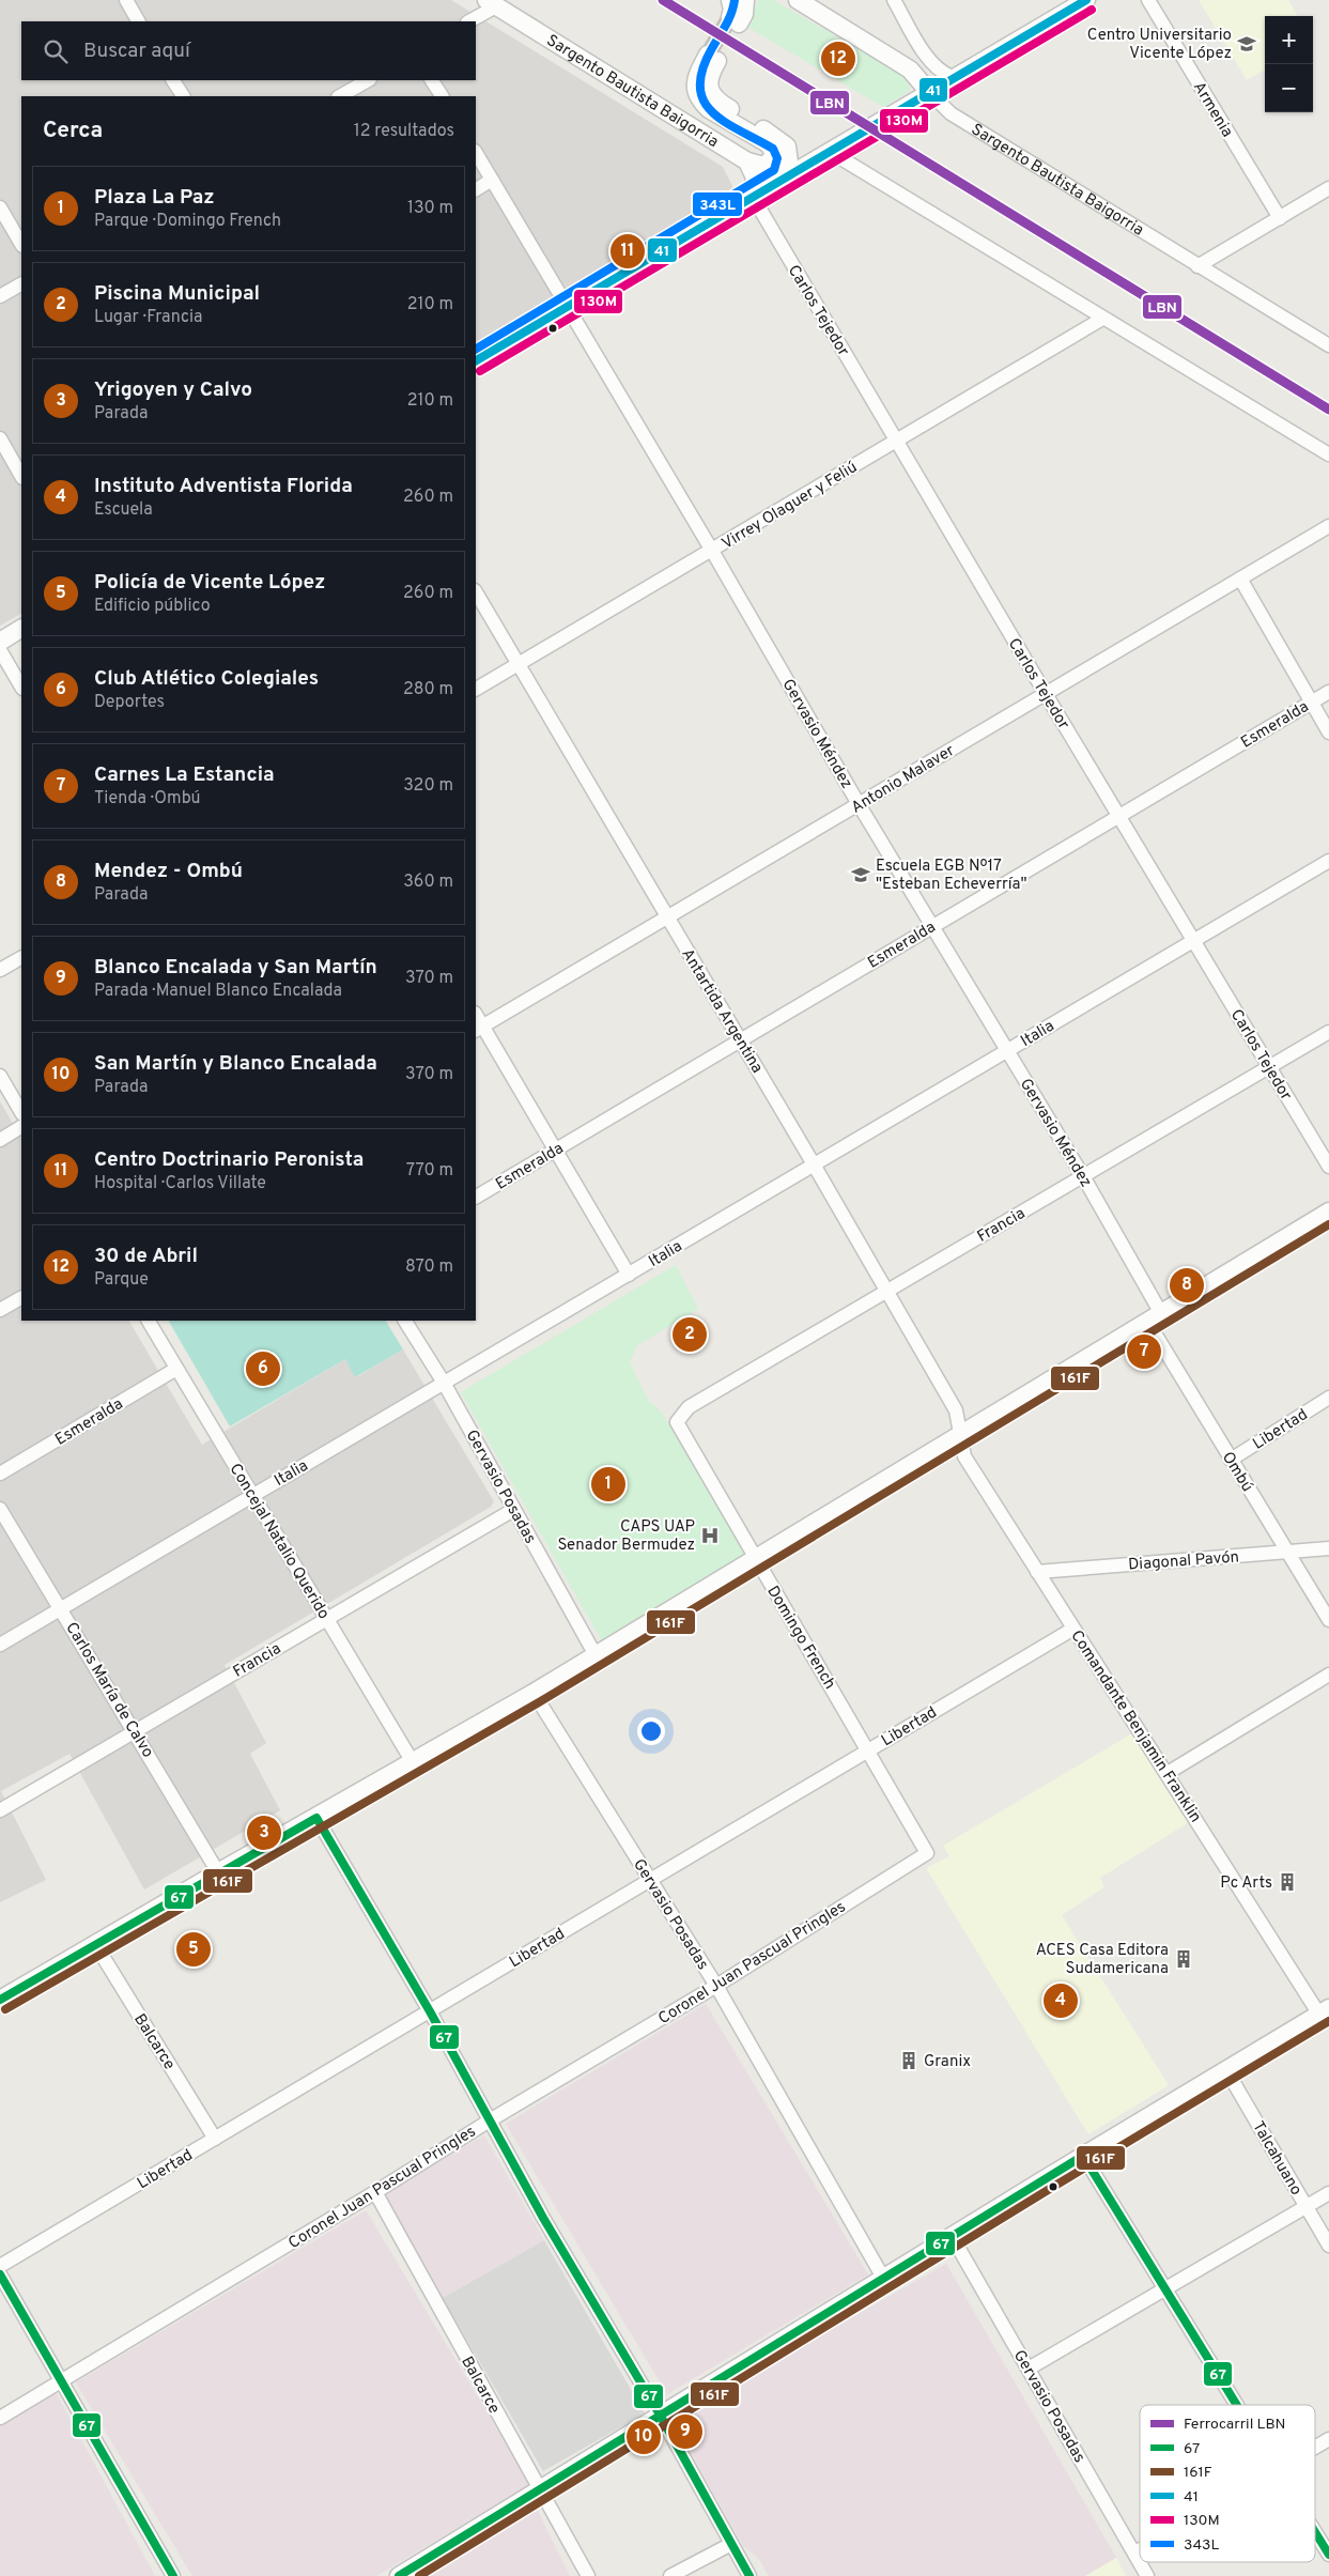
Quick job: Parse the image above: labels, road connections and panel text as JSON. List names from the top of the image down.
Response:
{
  "streets": {
    "street": [
      "Sargento Bautista Baigorria",
      "Armenia",
      "Carlos Tejedor",
      "Virrey Olaguer y Feliú",
      "Esmeralda",
      "Gervasio Méndez",
      "Antonio Malaver",
      "Antartida Argentina",
      "Italia",
      "Francia",
      "Libertad",
      "Ombú",
      "Gervasio Posadas",
      "Concejal Natalio Querido",
      "Diagonal Pavón",
      "Domingo French",
      "Carlos María de Calvo",
      "Comandante Benjamin Franklin",
      "Coronel Juan Pascual Pringles",
      "Balcarce",
      "Talcahuano"
    ]
  },
  "crossings": [
    ["Carlos Tejedor", "Virrey Olaguer y Feliú"],
    ["Carlos Tejedor", "Esmeralda"],
    ["Carlos Tejedor", "Antonio Malaver"],
    ["Carlos Tejedor", "Italia"],
    ["Carlos Tejedor", "Francia"],
    ["Virrey Olaguer y Feliú", "Gervasio Méndez"],
    ["Virrey Olaguer y Feliú", "Antartida Argentina"],
    ["Esmeralda", "Gervasio Méndez"],
    ["Esmeralda", "Antartida Argentina"],
    ["Esmeralda", "Concejal Natalio Querido"],
    ["Gervasio Méndez", "Antonio Malaver"],
    ["Gervasio Méndez", "Italia"],
    ["Gervasio Méndez", "Francia"],
    ["Gervasio Méndez", "Ombú"],
    ["Antonio Malaver", "Antartida Argentina"],
    ["Antartida Argentina", "Italia"],
    ["Antartida Argentina", "Francia"],
    ["Antartida Argentina", "Comandante Benjamin Franklin"],
    ["Italia", "Gervasio Posadas"],
    ["Italia", "Concejal Natalio Querido"],
    ["Italia", "Carlos María de Calvo"],
    ["Francia", "Gervasio Posadas"],
    ["Francia", "Concejal Natalio Querido"],
    ["Francia", "Domingo French"],
    ["Francia", "Carlos María de Calvo"],
    ["Libertad", "Ombú"],
    ["Libertad", "Gervasio Posadas"],
    ["Libertad", "Domingo French"],
    ["Libertad", "Comandante Benjamin Franklin"],
    ["Libertad", "Balcarce"],
    ["Ombú", "Diagonal Pavón"],
    ["Gervasio Posadas", "Coronel Juan Pascual Pringles"],
    ["Diagonal Pavón", "Comandante Benjamin Franklin"],
    ["Domingo French", "Coronel Juan Pascual Pringles"],
    ["Coronel Juan Pascual Pringles", "Balcarce"]
  ],
  "places": {
    "school or university": ["Centro Universitario Vicente López", "Escuela EGB Nº17 \"Esteban Echeverría\""],
    "hospital": ["CAPS UAP Senador Bermudez"],
    "building": ["Pc Arts", "ACES Casa Editora Sudamericana", "Granix"]
  },
  "lines": [
    "rail line LBN",
    "transit line 41",
    "transit line 343L",
    "transit line 130M",
    "transit line 161F",
    "transit line 67"
  ],
  "legend": [
    "Ferrocarril LBN",
    "67",
    "161F",
    "41",
    "130M",
    "343L"
  ],
  "page": {
    "map_buttons": ["+", "−"],
    "search": "Buscar aquí",
    "pins": [
      "12",
      "11",
      "8",
      "2",
      "7",
      "6",
      "1",
      "3",
      "5",
      "4",
      "9",
      "10"
    ],
    "heading": ["Cerca", "12 resultados"],
    "list": [
      {
        "mark": "1",
        "name": "Plaza La Paz",
        "note": "Parque · Domingo French",
        "value": "130 m"
      },
      {
        "mark": "2",
        "name": "Piscina Municipal",
        "note": "Lugar · Francia",
        "value": "210 m"
      },
      {
        "mark": "3",
        "name": "Yrigoyen y Calvo",
        "note": "Parada",
        "value": "210 m"
      },
      {
        "mark": "4",
        "name": "Instituto Adventista Florida",
        "note": "Escuela",
        "value": "260 m"
      },
      {
        "mark": "5",
        "name": "Policía de Vicente López",
        "note": "Edificio público",
        "value": "260 m"
      },
      {
        "mark": "6",
        "name": "Club Atlético Colegiales",
        "note": "Deportes",
        "value": "280 m"
      },
      {
        "mark": "7",
        "name": "Carnes La Estancia",
        "note": "Tienda · Ombú",
        "value": "320 m"
      },
      {
        "mark": "8",
        "name": "Mendez - Ombú",
        "note": "Parada",
        "value": "360 m"
      },
      {
        "mark": "9",
        "name": "Blanco Encalada y San Martín",
        "note": "Parada · Manuel Blanco Encalada",
        "value": "370 m"
      },
      {
        "mark": "10",
        "name": "San Martín y Blanco Encalada",
        "note": "Parada",
        "value": "370 m"
      },
      {
        "mark": "11",
        "name": "Centro Doctrinario Peronista",
        "note": "Hospital · Carlos Villate",
        "value": "770 m"
      },
      {
        "mark": "12",
        "name": "30 de Abril",
        "note": "Parque",
        "value": "870 m"
      }
    ]
  }
}
